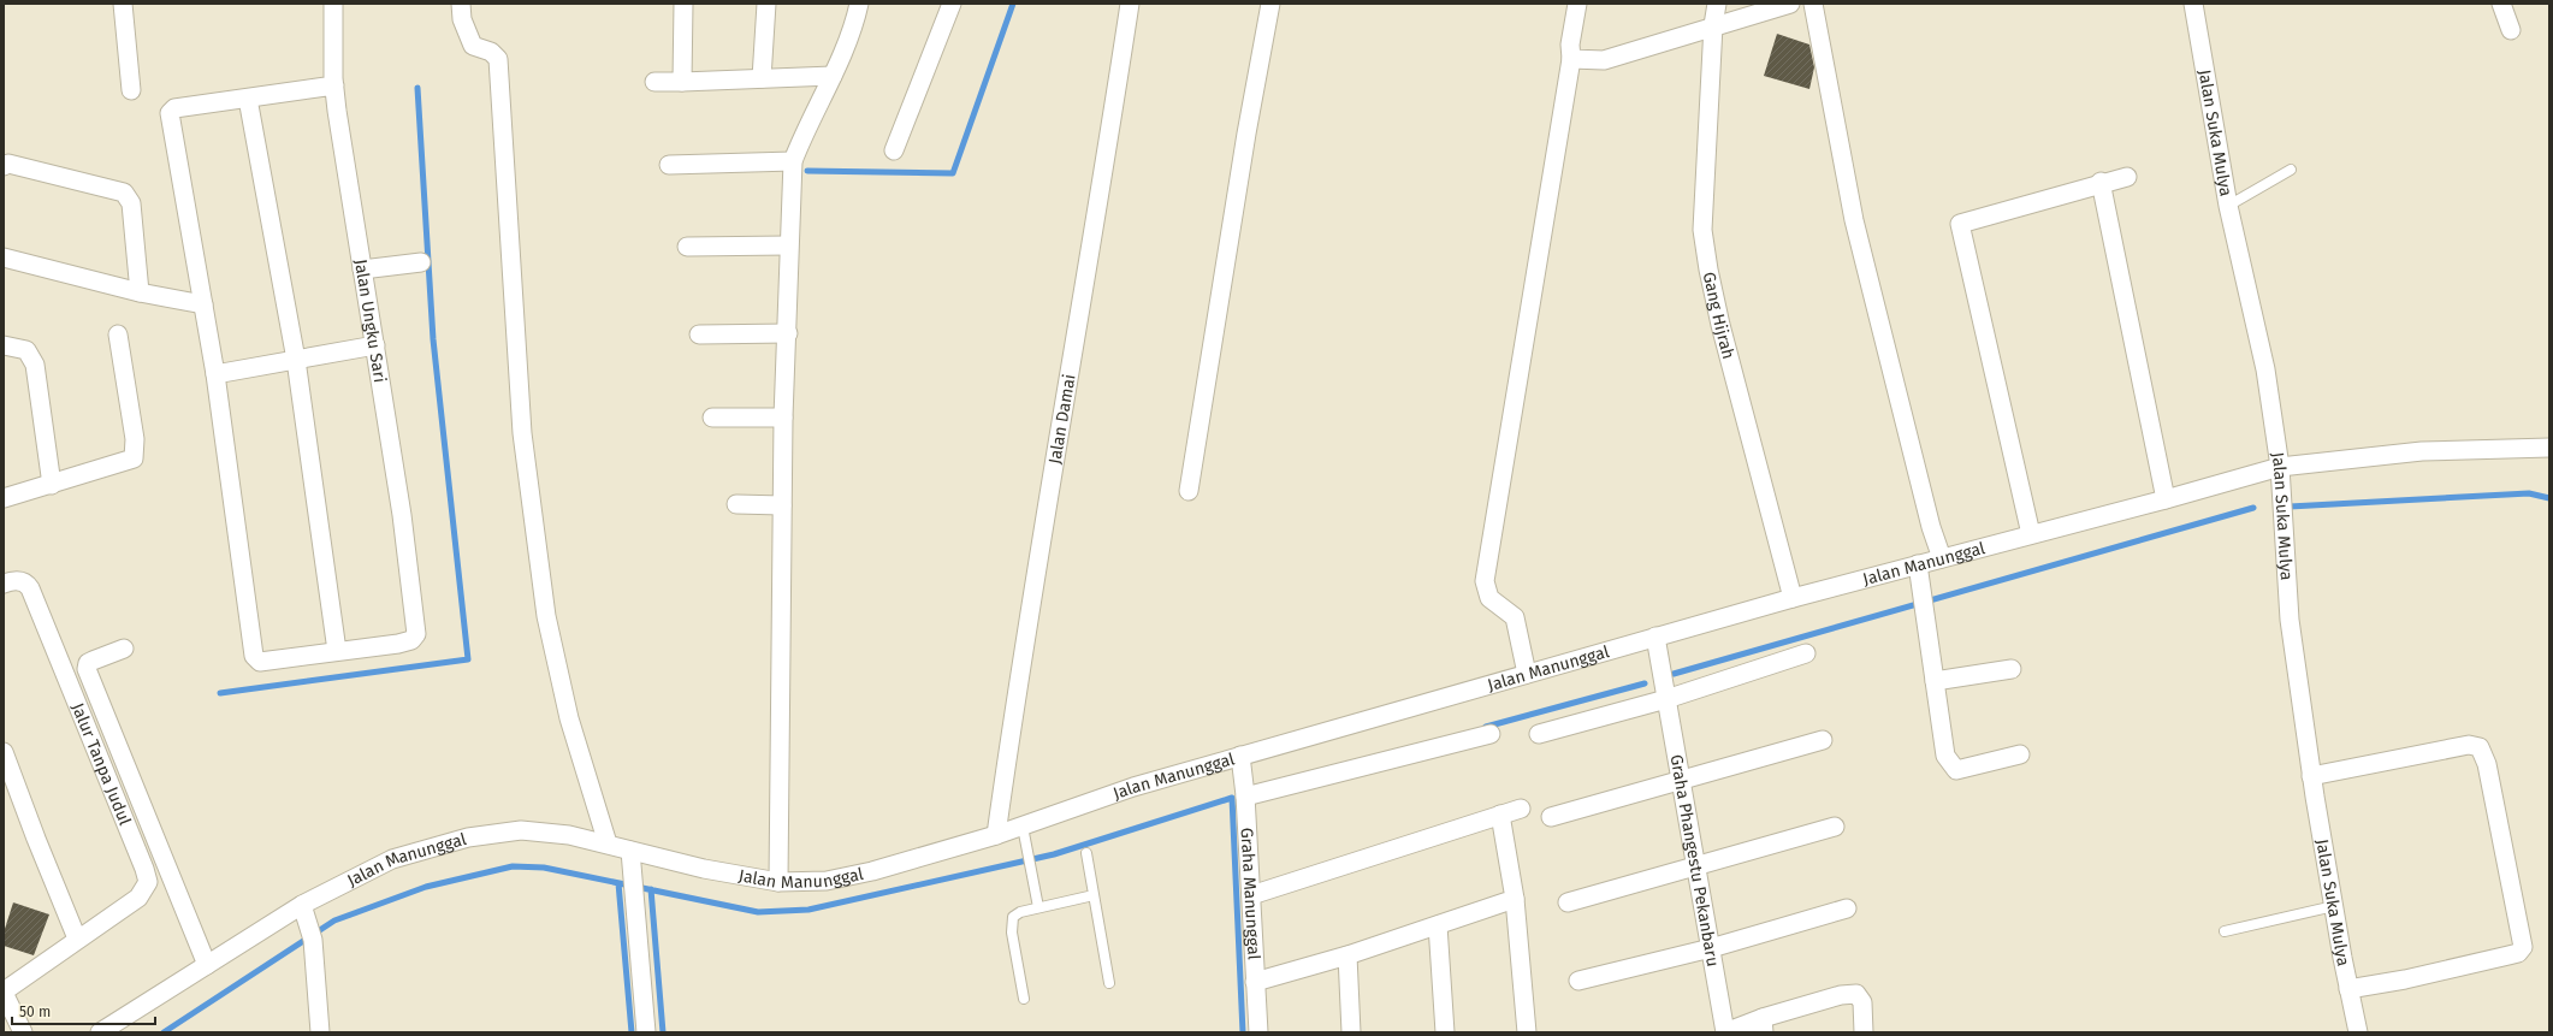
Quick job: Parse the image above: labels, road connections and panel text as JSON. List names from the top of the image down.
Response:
{
  "streets": {
    "street": [
      "Jalan Suka Mulya",
      "Gang Hijrah",
      "Jalan Ungku Sari",
      "Jalan Damai",
      "Jalan Manunggal",
      "Jalur Tanpa Judul",
      "Graha Phangestu Pekanbaru",
      "Graha Manunggal"
    ]
  },
  "crossings": [
    ["Jalan Suka Mulya", "Jalan Manunggal"],
    ["Gang Hijrah", "Jalan Manunggal"],
    ["Jalan Damai", "Jalan Manunggal"],
    ["Jalan Manunggal", "Graha Phangestu Pekanbaru"],
    ["Jalan Manunggal", "Graha Manunggal"]
  ],
  "scale_bar": "50 m"
}
